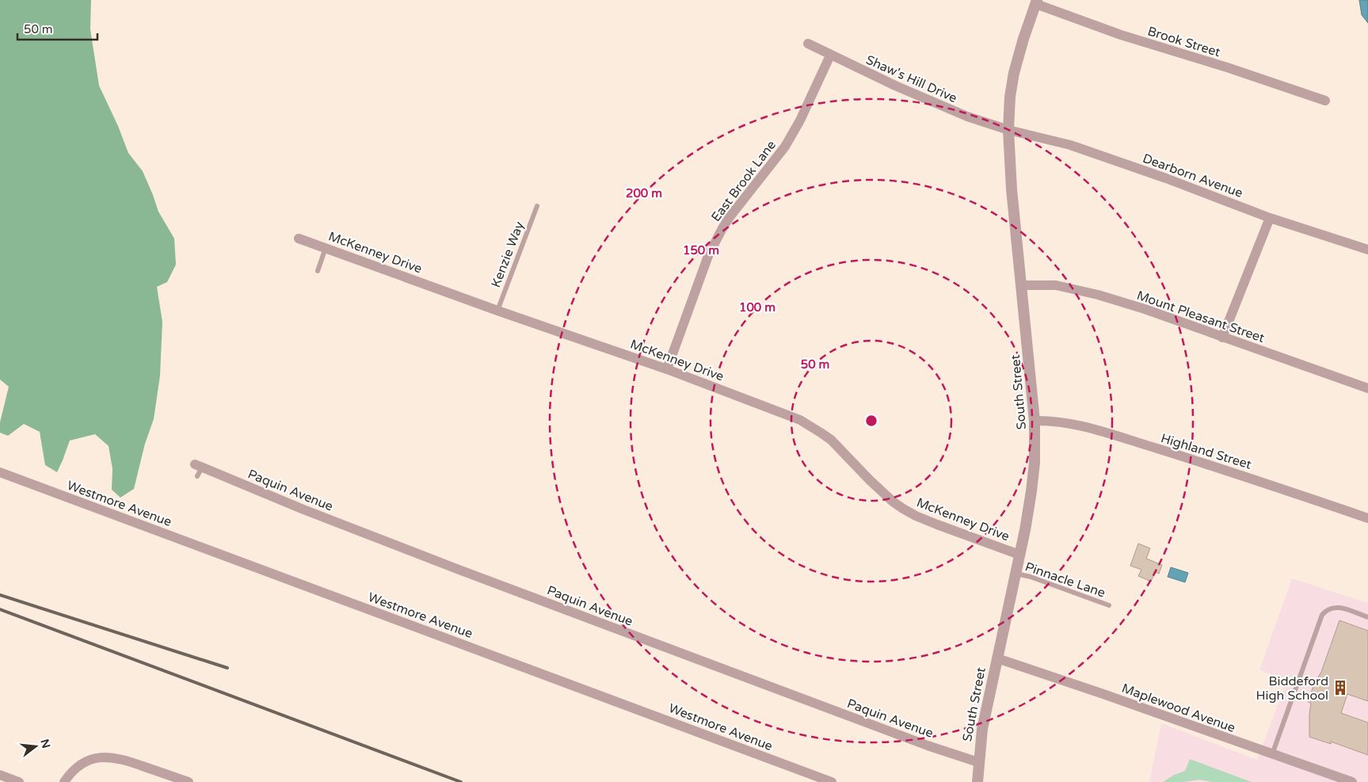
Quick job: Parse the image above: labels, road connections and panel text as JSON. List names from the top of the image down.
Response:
{
  "streets": {
    "street": [
      "Brook Street",
      "Shaw's Hill Drive",
      "Dearborn Avenue",
      "East Brook Lane",
      "McKenney Drive",
      "Mount Pleasant Street",
      "South Street",
      "Highland Street",
      "Paquin Avenue",
      "Westmore Avenue",
      "Maplewood Avenue"
    ],
    "lane": ["Kenzie Way", "Pinnacle Lane"]
  },
  "crossings": [
    ["Brook Street", "South Street"],
    ["Shaw's Hill Drive", "Dearborn Avenue"],
    ["Shaw's Hill Drive", "East Brook Lane"],
    ["Shaw's Hill Drive", "South Street"],
    ["Dearborn Avenue", "South Street"],
    ["East Brook Lane", "McKenney Drive"],
    ["McKenney Drive", "Kenzie Way"],
    ["McKenney Drive", "South Street"],
    ["Mount Pleasant Street", "South Street"],
    ["South Street", "Highland Street"],
    ["South Street", "Paquin Avenue"],
    ["South Street", "Pinnacle Lane"],
    ["South Street", "Maplewood Avenue"]
  ],
  "places": {
    "building": ["Biddeford High School"]
  },
  "scale_bar": "50 m",
  "north": "right",
  "rings": [
    "200 m",
    "150 m",
    "100 m",
    "50 m"
  ]
}
